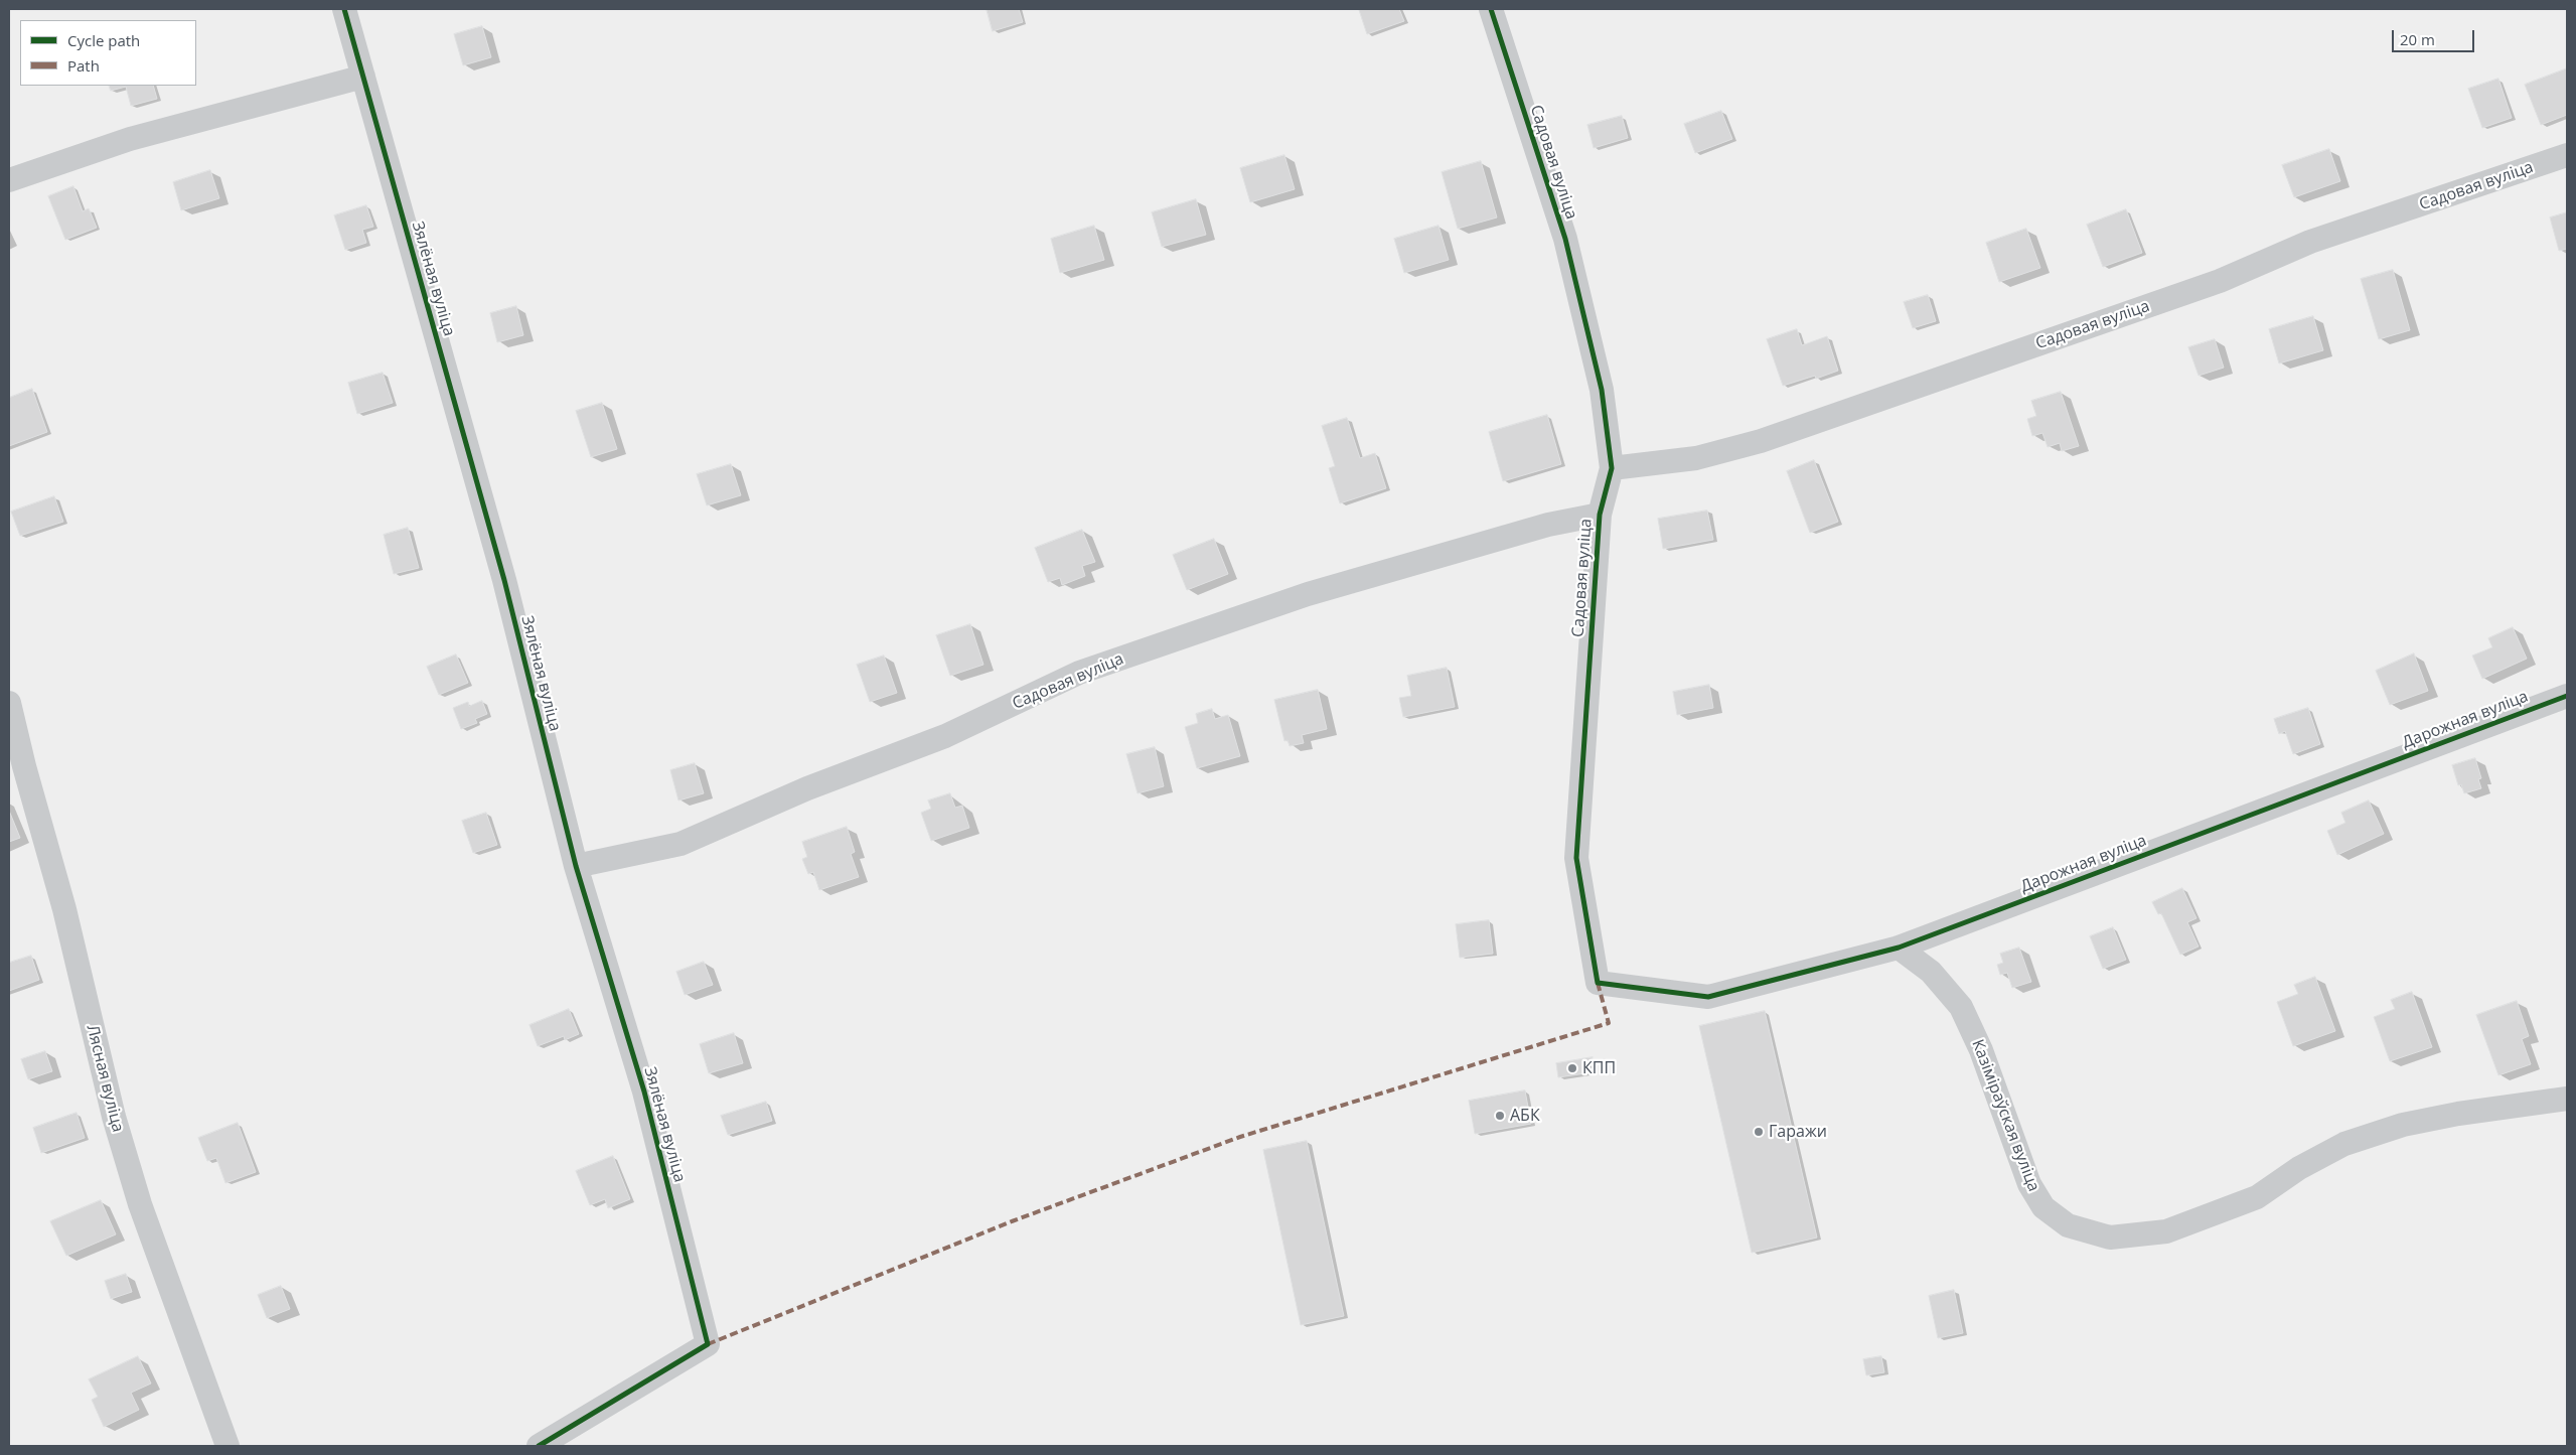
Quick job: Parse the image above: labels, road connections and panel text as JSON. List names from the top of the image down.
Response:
{
  "streets": {
    "street": [
      "Садовая вуліца",
      "Зялёная вуліца",
      "Дарожная вуліца",
      "Лясная вуліца",
      "Казіміраўская вуліца"
    ]
  },
  "crossings": [
    ["Садовая вуліца", "Зялёная вуліца"],
    ["Садовая вуліца", "Дарожная вуліца"],
    ["Дарожная вуліца", "Казіміраўская вуліца"]
  ],
  "places": ["КПП", "АБК", "Гаражи"],
  "legend": ["Cycle path", "Path"],
  "scale_bar": "20 m"
}
